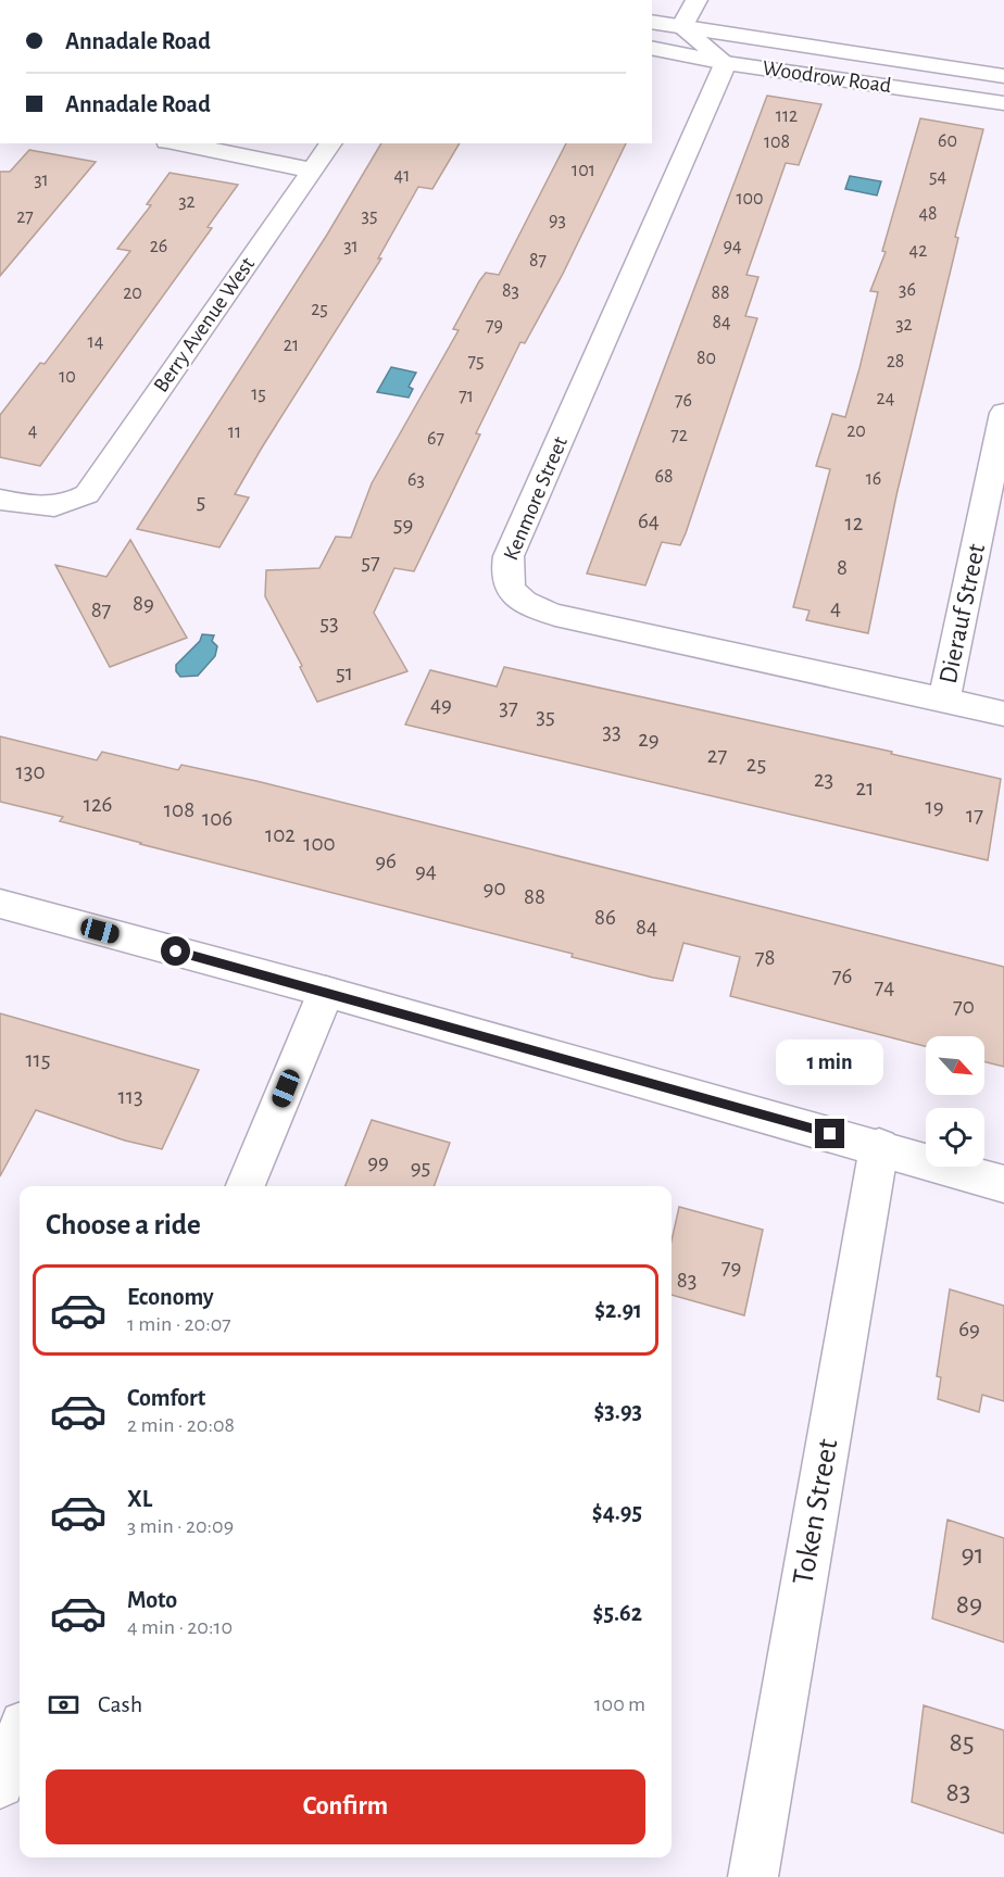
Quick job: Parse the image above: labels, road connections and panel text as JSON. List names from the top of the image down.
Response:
{
  "streets": {
    "street": [
      "Woodrow Road",
      "Berry Avenue West",
      "Kenmore Street",
      "Dierauf Street",
      "Token Street"
    ]
  },
  "crossings": [
    ["Woodrow Road", "Kenmore Street"],
    ["Kenmore Street", "Dierauf Street"]
  ],
  "house_numbers": [
    "112",
    "60",
    "108",
    "101",
    "41",
    "54",
    "31",
    "100",
    "32",
    "48",
    "35",
    "27",
    "93",
    "26",
    "31",
    "94",
    "42",
    "87",
    "36",
    "83",
    "20",
    "88",
    "25",
    "84",
    "32",
    "79",
    "14",
    "21",
    "80",
    "75",
    "28",
    "10",
    "15",
    "71",
    "24",
    "76",
    "4",
    "20",
    "11",
    "72",
    "67",
    "68",
    "16",
    "63",
    "5",
    "64",
    "12",
    "59",
    "57",
    "8",
    "89",
    "4",
    "87",
    "53",
    "51",
    "49",
    "37",
    "35",
    "33",
    "29",
    "27",
    "25",
    "130",
    "23",
    "21",
    "126",
    "19",
    "108",
    "17",
    "106",
    "102",
    "100",
    "96",
    "94",
    "90",
    "88",
    "86",
    "84",
    "78",
    "76",
    "74",
    "70",
    "115",
    "113",
    "99",
    "95",
    "79",
    "83",
    "69",
    "91",
    "89",
    "85",
    "83"
  ],
  "north": "bottom right",
  "page": {
    "banner": ["Annadale Road", "Annadale Road"],
    "bubble": "1 min",
    "heading": "Choose a ride",
    "list": [
      {
        "name": "Economy",
        "note": "1 min · 20:07",
        "value": "$2.91"
      },
      {
        "name": "Comfort",
        "note": "2 min · 20:08",
        "value": "$3.93"
      },
      {
        "name": "XL",
        "note": "3 min · 20:09",
        "value": "$4.95"
      },
      {
        "name": "Moto",
        "note": "4 min · 20:10",
        "value": "$5.62"
      }
    ],
    "pay": ["Cash", "100 m"],
    "buttons": "Confirm"
  }
}
